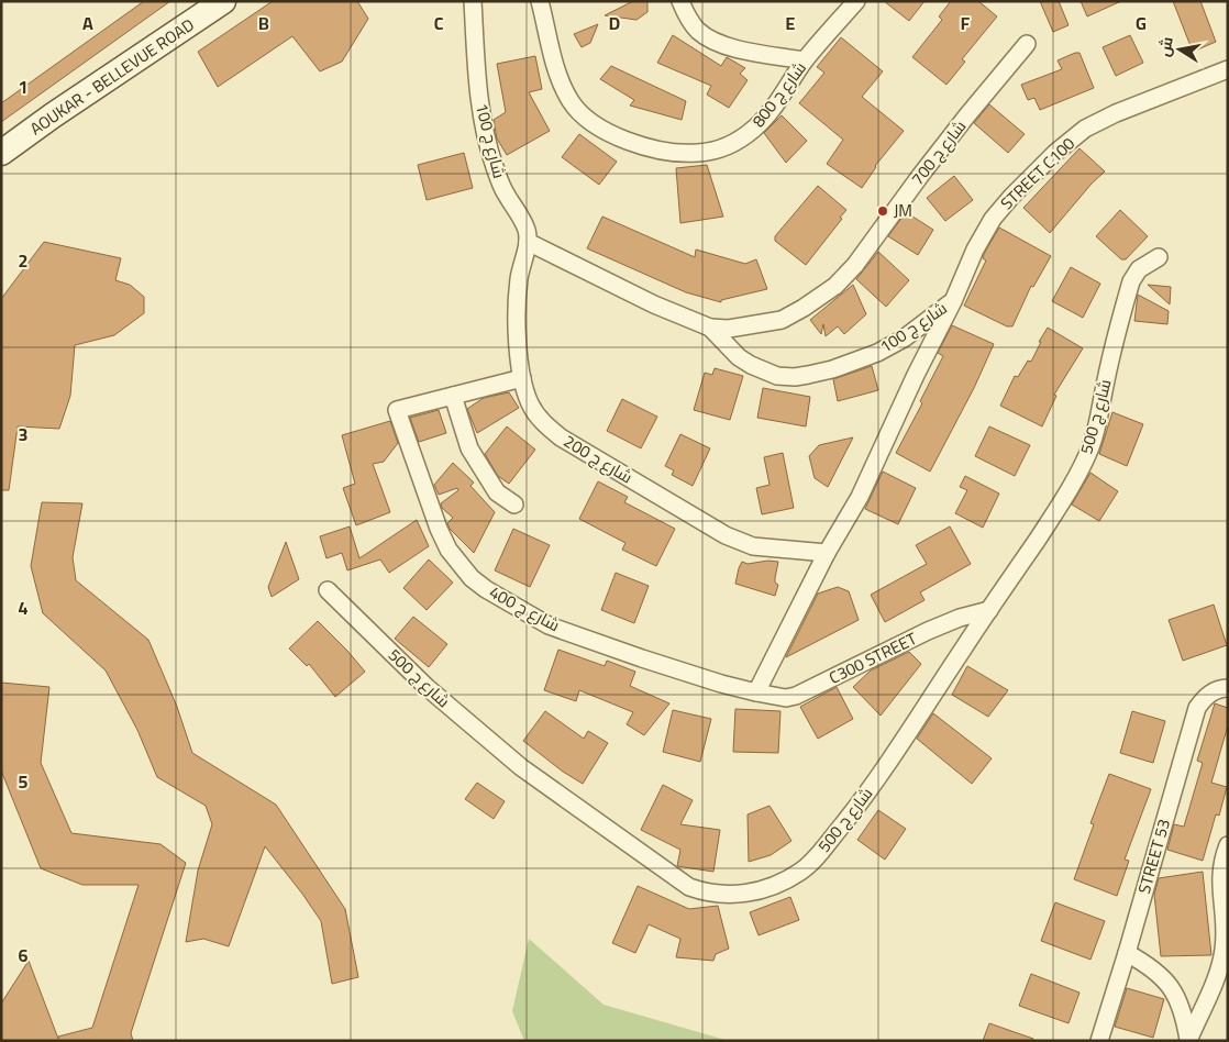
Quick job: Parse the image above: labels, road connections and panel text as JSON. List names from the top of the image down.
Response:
{
  "streets": {
    "street": [
      "AOUKAR - BELLEVUE ROAD",
      "شارع ج 800",
      "شارع ج 100",
      "شارع ج 700",
      "STREET C100",
      "شارع ج 500",
      "شارع ج 200",
      "شارع ج 400",
      "C300 STREET",
      "STREET 53"
    ]
  },
  "crossings": [
    ["شارع ج 100", "شارع ج 700"],
    ["شارع ج 100", "STREET C100"],
    ["شارع ج 100", "شارع ج 200"],
    ["شارع ج 100", "شارع ج 400"],
    ["شارع ج 100", "C300 STREET"],
    ["شارع ج 500", "C300 STREET"],
    ["شارع ج 400", "C300 STREET"]
  ],
  "places": ["JM"],
  "north": "left",
  "grid": {
    "columns": [
      "A",
      "B",
      "C",
      "D",
      "E",
      "F",
      "G"
    ],
    "rows": [
      "1",
      "2",
      "3",
      "4",
      "5",
      "6"
    ]
  }
}
